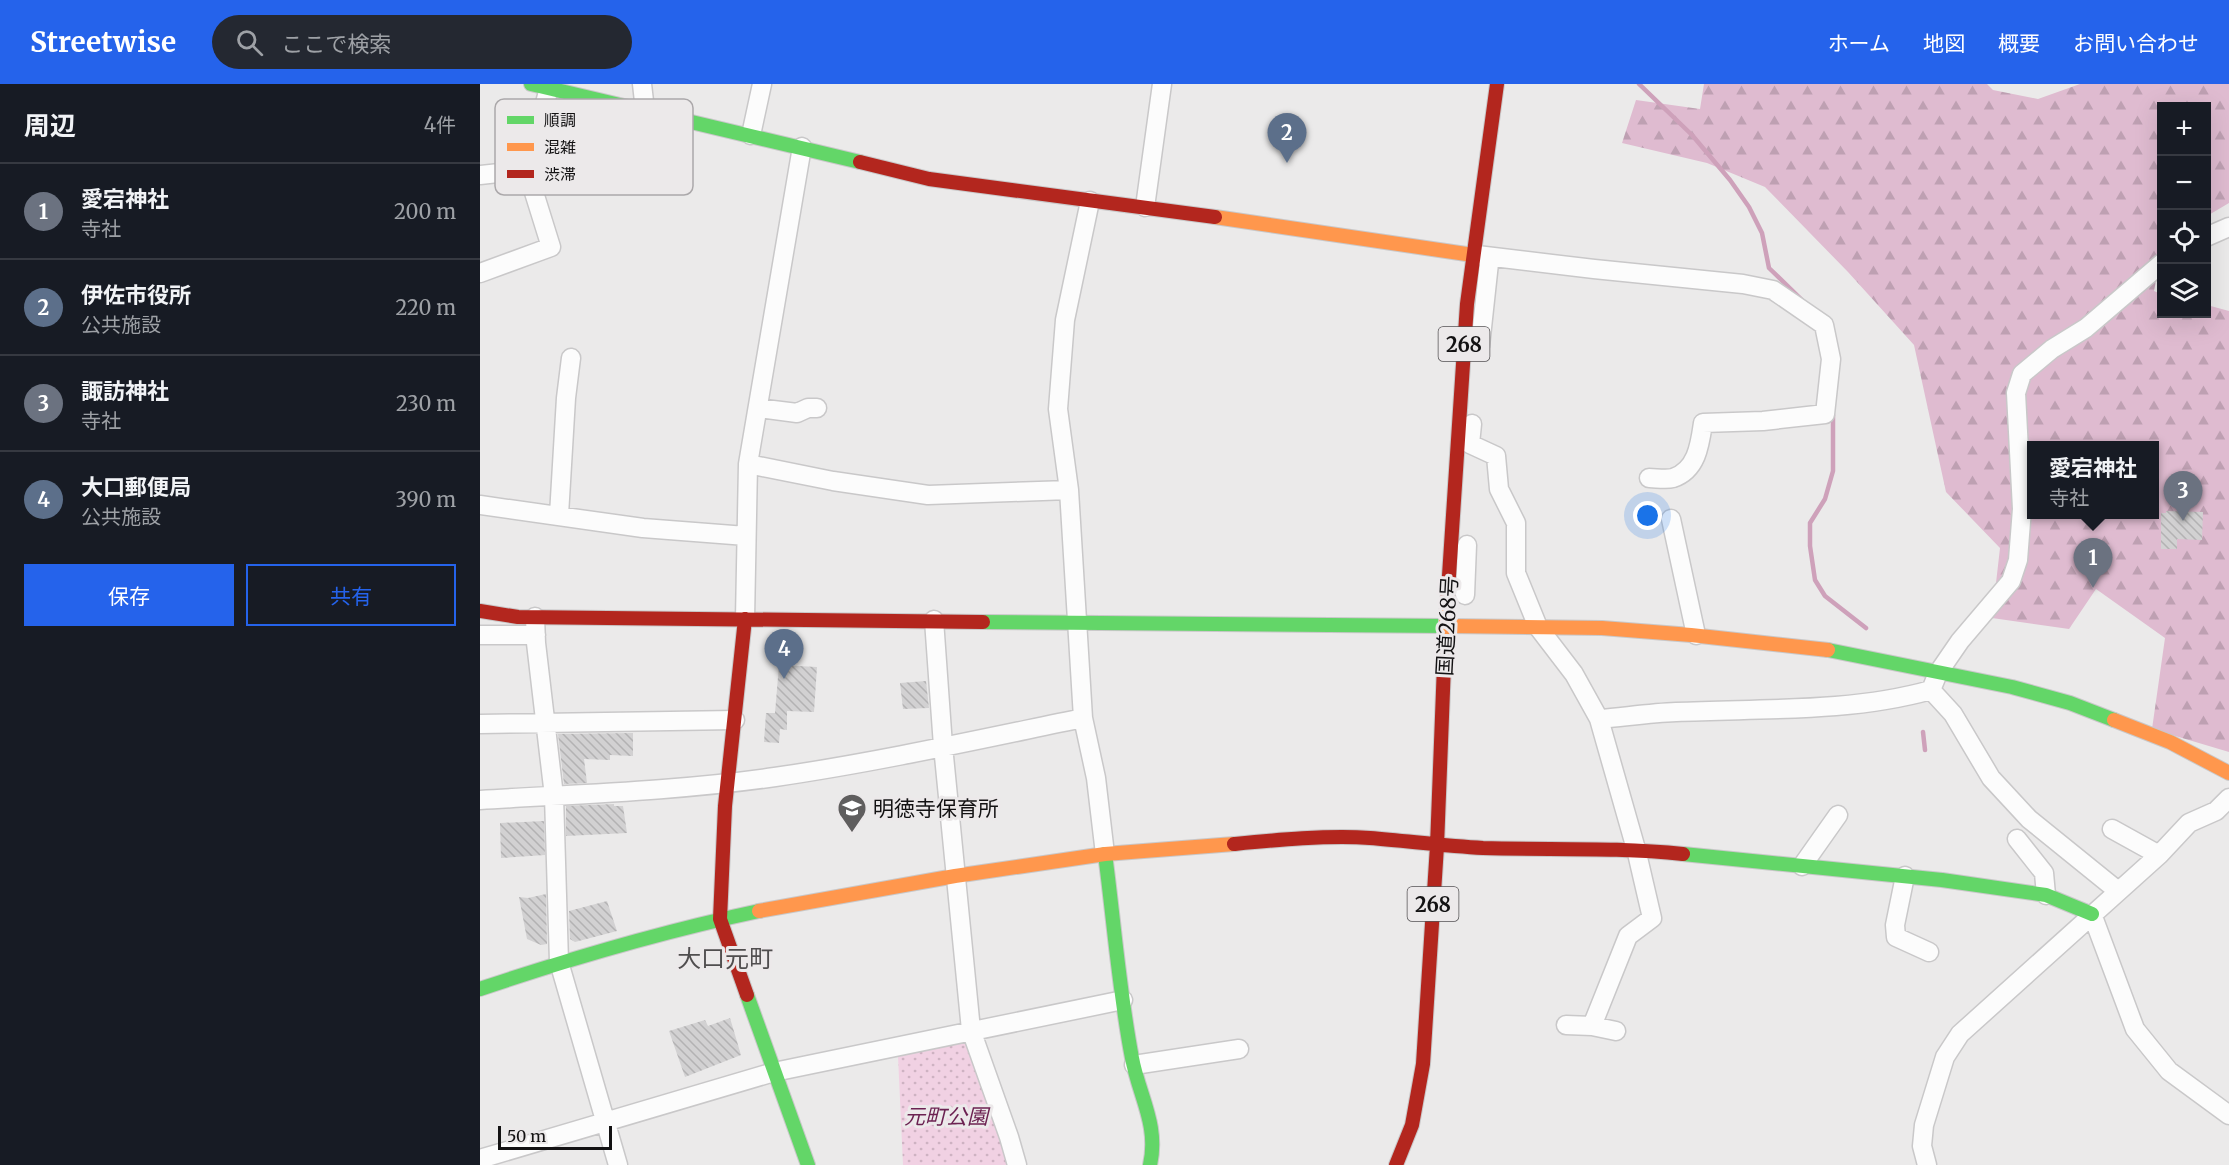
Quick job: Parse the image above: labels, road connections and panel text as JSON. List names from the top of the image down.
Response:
{
  "streets": {
    "main road": ["268", "国道268号"]
  },
  "districts": ["大口元町"],
  "parks": ["元町公園"],
  "places": {
    "school or university": ["明徳寺保育所"]
  },
  "legend": ["順調", "混雑", "渋滞"],
  "scale_bar": "50 m",
  "page": {
    "header": "Streetwise",
    "search": "ここで検索",
    "nav": [
      "ホーム",
      "地図",
      "概要",
      "お問い合わせ"
    ],
    "heading": ["周辺", "4件"],
    "map_buttons": ["+", "−"],
    "pins": [
      "2",
      "3",
      "1",
      "4"
    ],
    "list": [
      {
        "mark": "1",
        "name": "愛宕神社",
        "note": "寺社",
        "value": "200 m"
      },
      {
        "mark": "2",
        "name": "伊佐市役所",
        "note": "公共施設",
        "value": "220 m"
      },
      {
        "mark": "3",
        "name": "諏訪神社",
        "note": "寺社",
        "value": "230 m"
      },
      {
        "mark": "4",
        "name": "大口郵便局",
        "note": "公共施設",
        "value": "390 m"
      }
    ],
    "popup": ["愛宕神社", "寺社"],
    "buttons": ["保存", "共有"],
    "scale": "50 m"
  }
}
